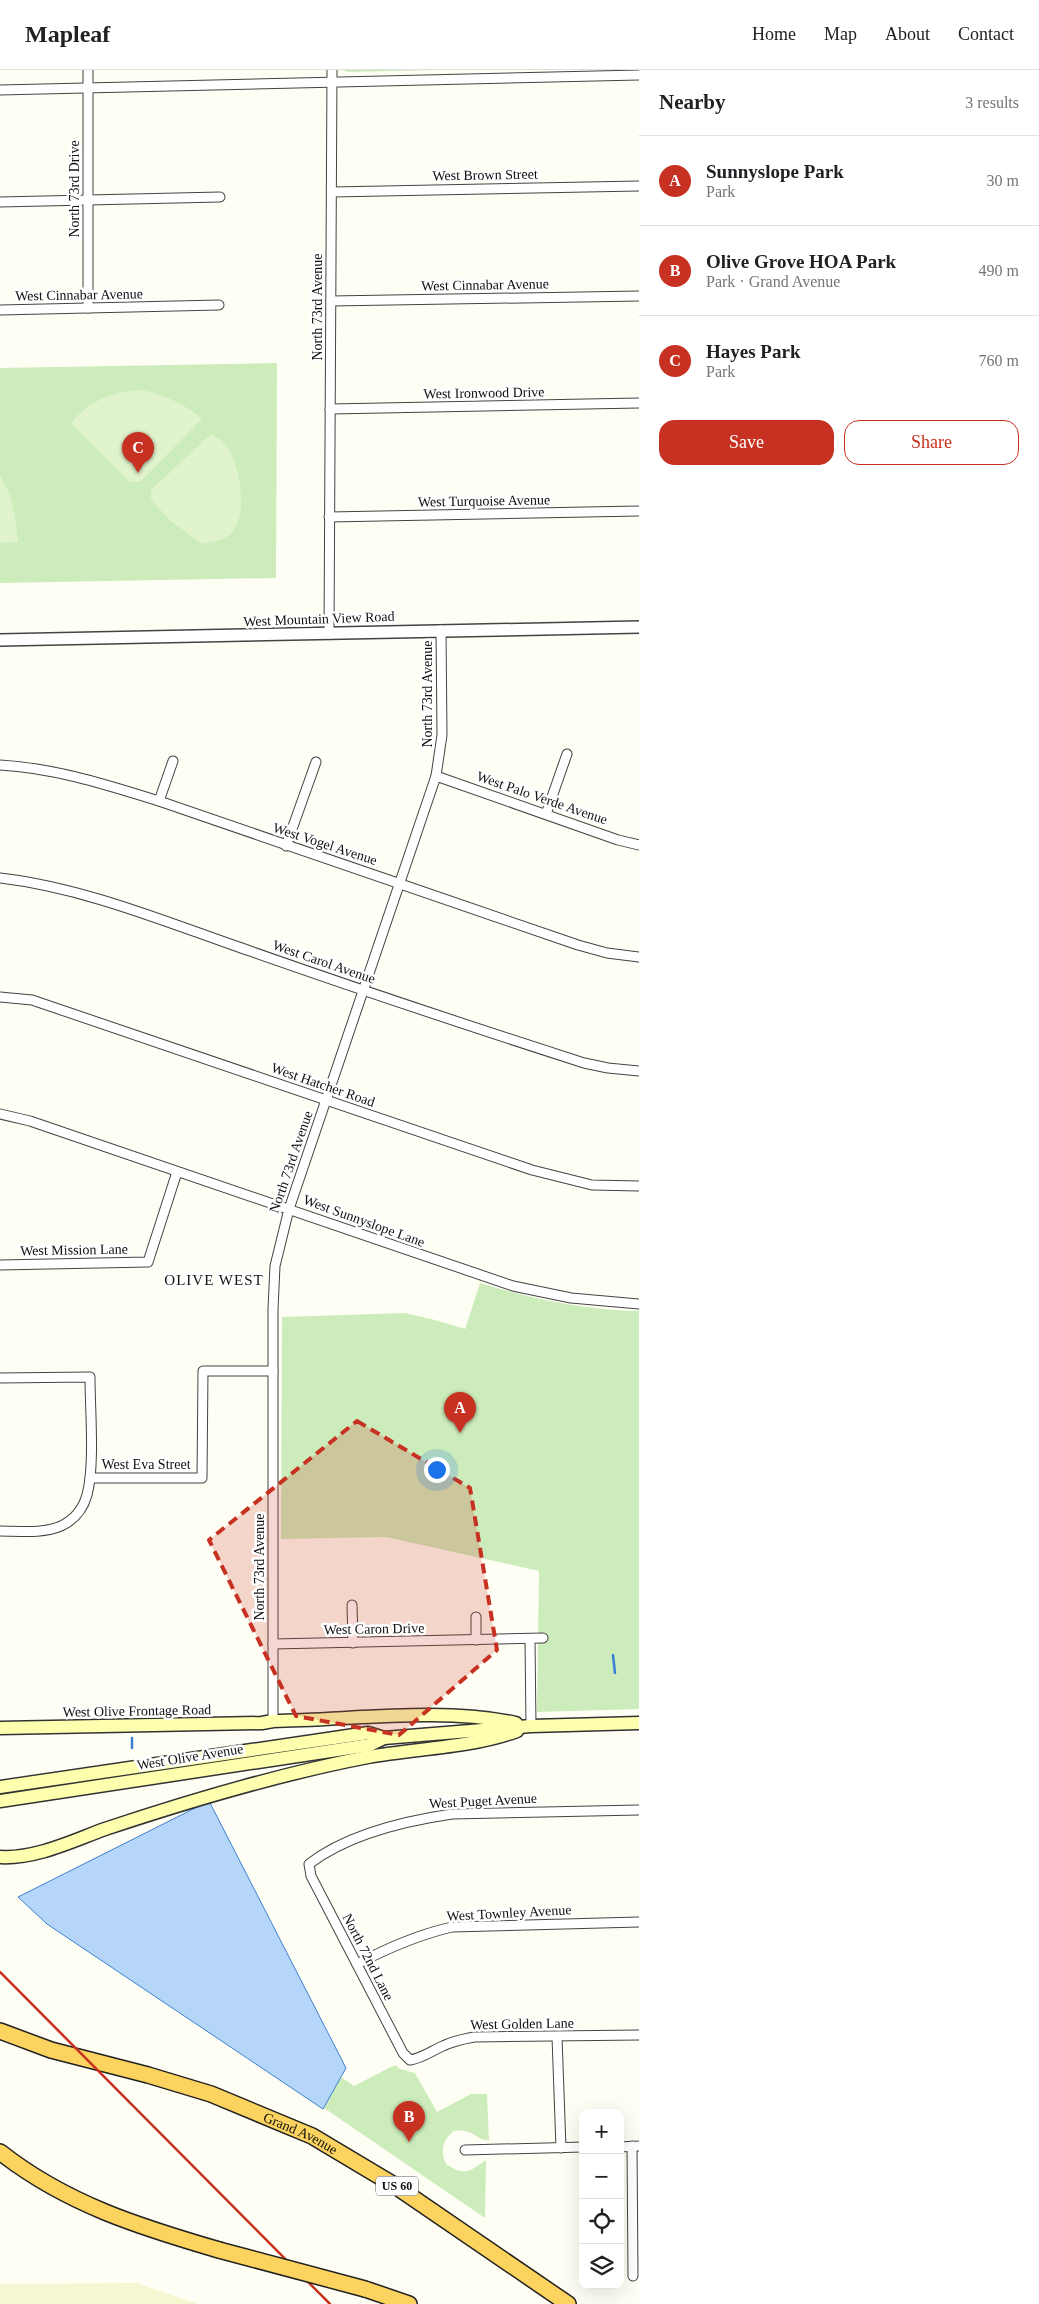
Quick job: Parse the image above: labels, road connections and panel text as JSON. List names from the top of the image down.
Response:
{
  "streets": {
    "highway": ["Grand Avenue", "US 60"],
    "main road": ["West Olive Frontage Road", "West Olive Avenue"],
    "street": [
      "West Brown Street",
      "North 73rd Drive",
      "West Cinnabar Avenue",
      "North 73rd Avenue",
      "West Ironwood Drive",
      "West Turquoise Avenue",
      "West Mountain View Road",
      "West Palo Verde Avenue",
      "West Vogel Avenue",
      "West Carol Avenue",
      "West Hatcher Road",
      "West Sunnyslope Lane",
      "West Mission Lane",
      "West Eva Street",
      "West Caron Drive",
      "West Puget Avenue",
      "West Townley Avenue",
      "North 72nd Lane",
      "West Golden Lane"
    ]
  },
  "crossings": [
    ["West Brown Street", "North 73rd Avenue"],
    ["North 73rd Drive", "West Cinnabar Avenue"],
    ["West Cinnabar Avenue", "North 73rd Avenue"],
    ["North 73rd Avenue", "West Ironwood Drive"],
    ["North 73rd Avenue", "West Turquoise Avenue"],
    ["North 73rd Avenue", "West Mountain View Road"],
    ["North 73rd Avenue", "West Palo Verde Avenue"],
    ["North 73rd Avenue", "West Vogel Avenue"],
    ["North 73rd Avenue", "West Carol Avenue"],
    ["North 73rd Avenue", "West Hatcher Road"],
    ["North 73rd Avenue", "West Sunnyslope Lane"],
    ["North 73rd Avenue", "West Eva Street"],
    ["North 73rd Avenue", "West Caron Drive"],
    ["North 73rd Avenue", "West Olive Frontage Road"],
    ["West Sunnyslope Lane", "West Mission Lane"],
    ["West Olive Frontage Road", "West Olive Avenue"],
    ["West Puget Avenue", "North 72nd Lane"],
    ["West Townley Avenue", "North 72nd Lane"],
    ["North 72nd Lane", "West Golden Lane"]
  ],
  "districts": ["OLIVE WEST"],
  "page": {
    "header": "Mapleaf",
    "nav": [
      "Home",
      "Map",
      "About",
      "Contact"
    ],
    "heading": ["Nearby", "3 results"],
    "list": [
      {
        "mark": "A",
        "name": "Sunnyslope Park",
        "note": "Park",
        "value": "30 m"
      },
      {
        "mark": "B",
        "name": "Olive Grove HOA Park",
        "note": "Park · Grand Avenue",
        "value": "490 m"
      },
      {
        "mark": "C",
        "name": "Hayes Park",
        "note": "Park",
        "value": "760 m"
      }
    ],
    "buttons": ["Save", "Share"],
    "pins": ["C", "A", "B"],
    "map_buttons": ["+", "−"]
  }
}
